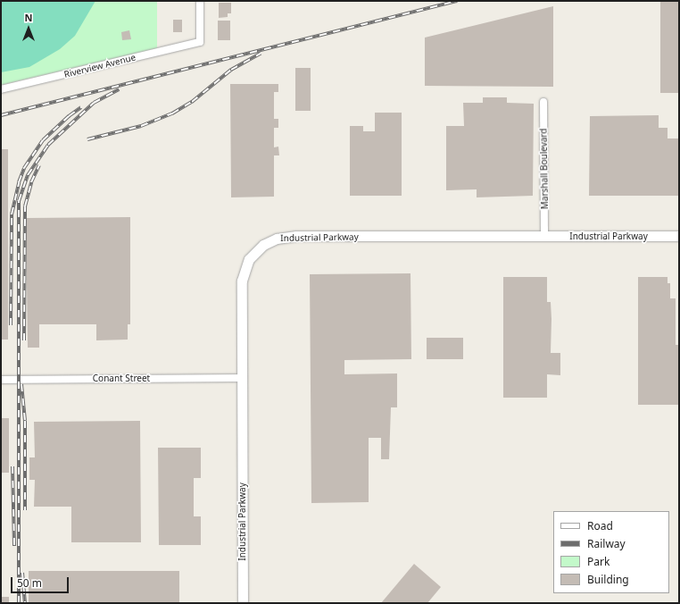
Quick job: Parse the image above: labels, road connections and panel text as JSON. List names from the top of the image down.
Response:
{
  "streets": {
    "street": [
      "Riverview Avenue",
      "Marshall Boulevard",
      "Industrial Parkway",
      "Conant Street"
    ]
  },
  "crossings": [
    ["Marshall Boulevard", "Industrial Parkway"],
    ["Industrial Parkway", "Conant Street"]
  ],
  "legend": [
    "Road",
    "Railway",
    "Park",
    "Building"
  ],
  "scale_bar": "50 m",
  "north": "top"
}
